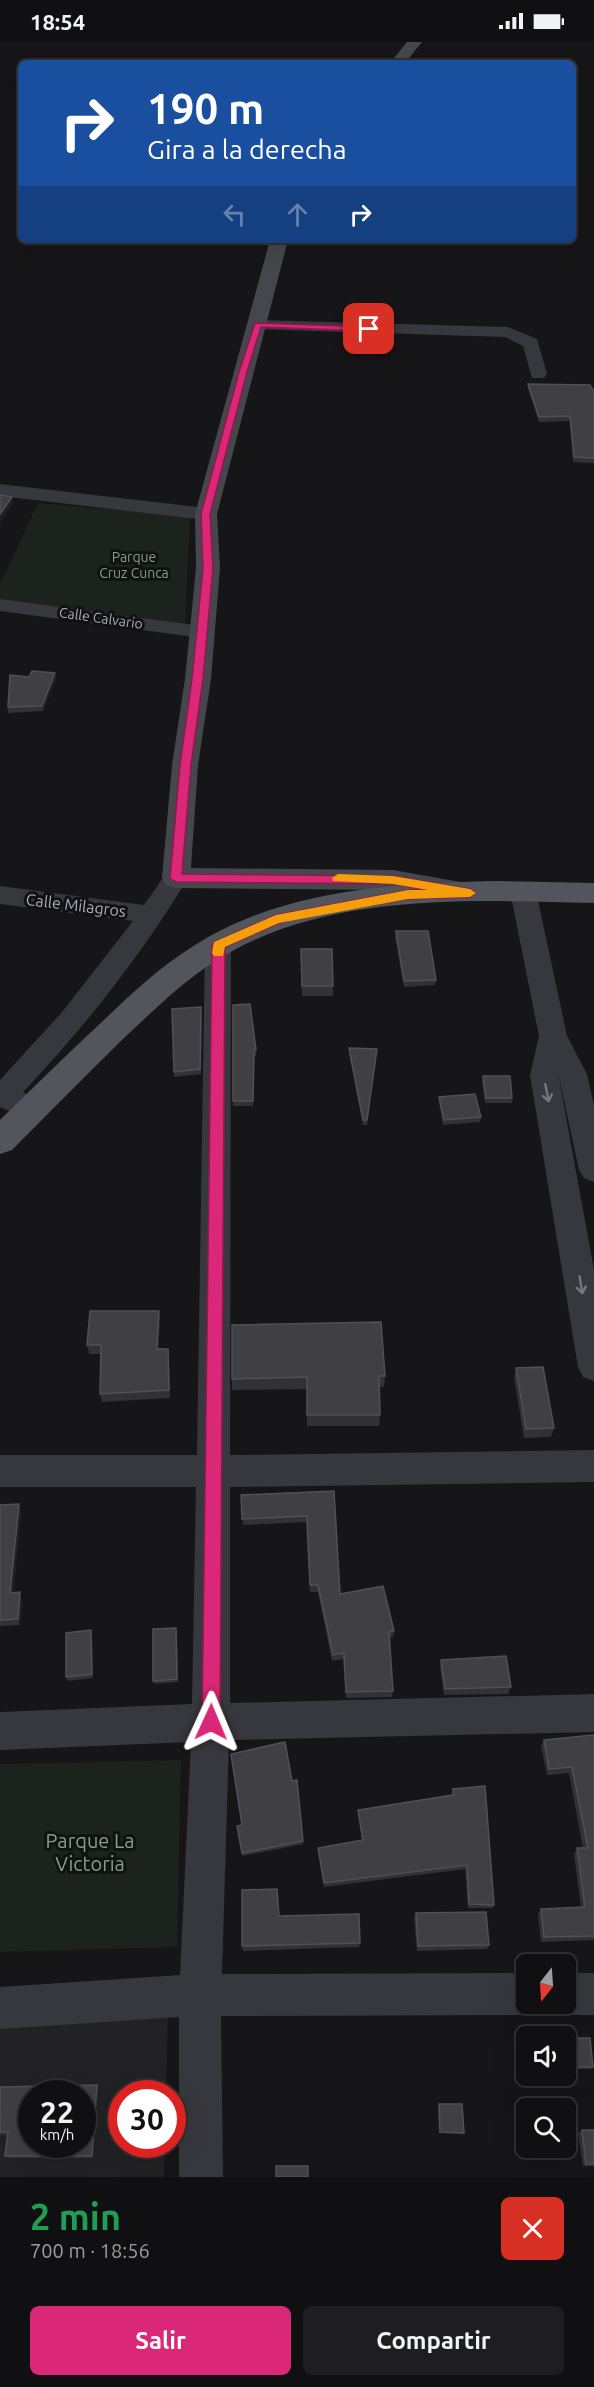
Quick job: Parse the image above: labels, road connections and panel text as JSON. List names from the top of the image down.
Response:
{
  "streets": {
    "street": ["Calle Calvario", "Calle Milagros"]
  },
  "parks": ["Parque Cruz Cunca", "Parque La Victoria"],
  "north": "bottom",
  "page": {
    "status": "18:54",
    "turn": ["190 m", "Gira a la derecha"],
    "speed": "22 km/h",
    "limit": "30",
    "heading": ["2 min", "700 m · 18:56"],
    "buttons": ["Salir", "Compartir"]
  }
}
